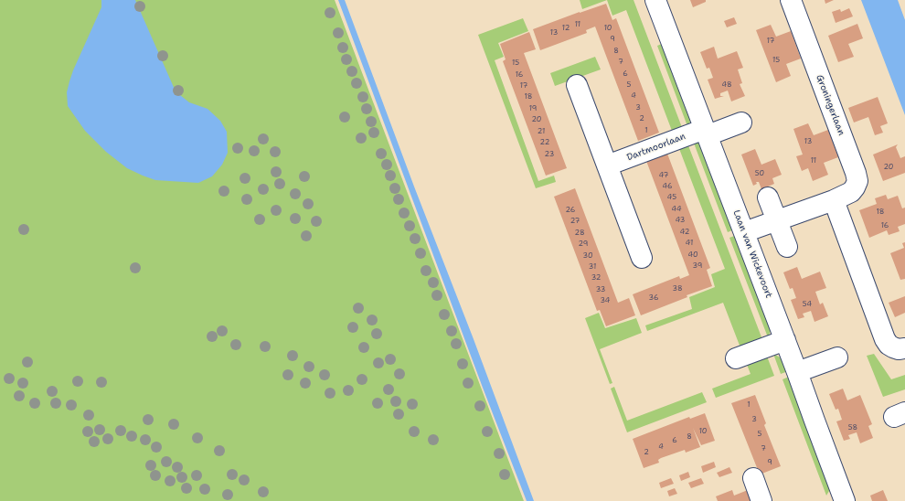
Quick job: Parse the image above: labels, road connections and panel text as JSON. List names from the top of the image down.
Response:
{
  "streets": {
    "street": ["Groningerlaan", "Dartmoorlaan", "Laan van Wickevoort"]
  },
  "crossings": [
    ["Groningerlaan", "Laan van Wickevoort"],
    ["Dartmoorlaan", "Laan van Wickevoort"]
  ],
  "house_numbers": [
    "11",
    "12",
    "10",
    "13",
    "9",
    "17",
    "8",
    "15",
    "7",
    "15",
    "6",
    "16",
    "5",
    "48",
    "17",
    "4",
    "18",
    "3",
    "19",
    "2",
    "20",
    "1",
    "21",
    "13",
    "22",
    "23",
    "11",
    "20",
    "50",
    "47",
    "46",
    "45",
    "44",
    "26",
    "18",
    "43",
    "27",
    "16",
    "42",
    "28",
    "41",
    "29",
    "40",
    "30",
    "39",
    "31",
    "32",
    "38",
    "33",
    "36",
    "34",
    "54",
    "1",
    "3",
    "58",
    "10",
    "5",
    "8",
    "6",
    "4",
    "7",
    "2",
    "9"
  ]
}
